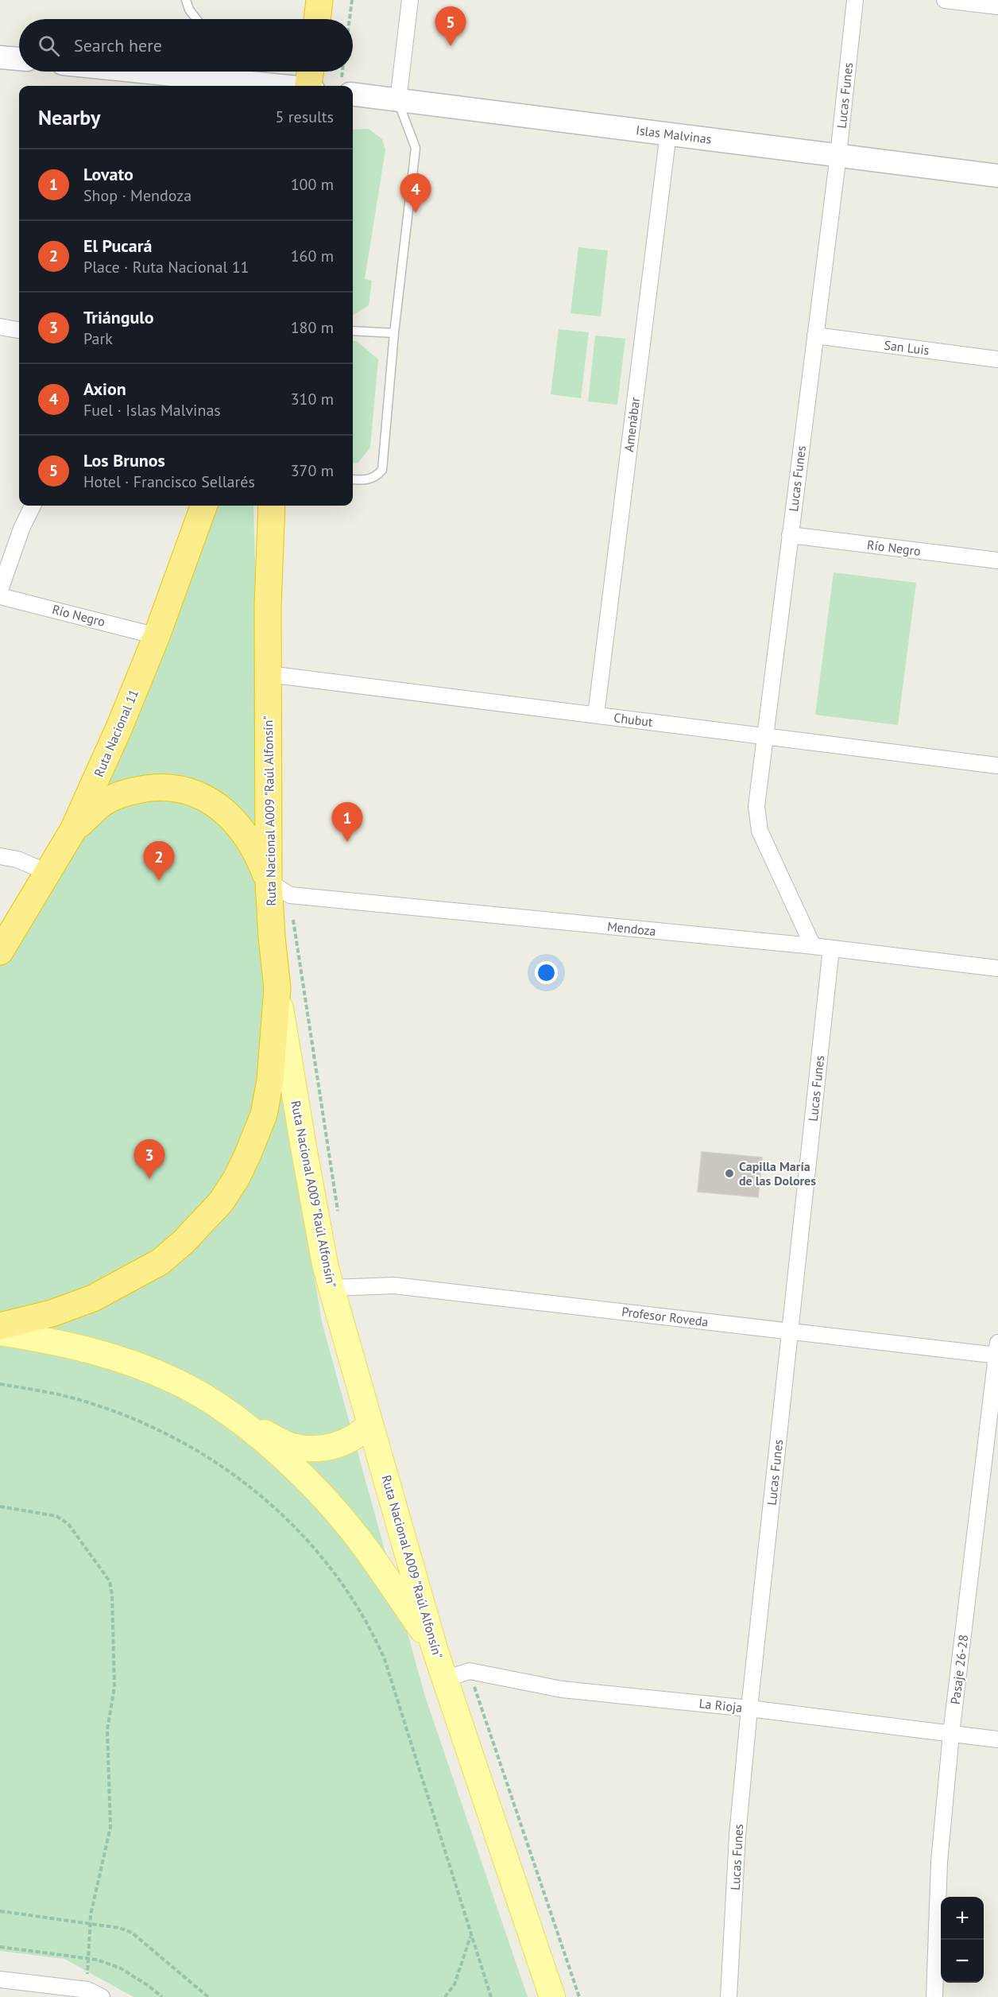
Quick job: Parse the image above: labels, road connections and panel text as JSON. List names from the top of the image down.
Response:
{
  "streets": {
    "highway": ["Ruta Nacional 11", "Ruta Nacional A009 \"Raúl Alfonsín\""],
    "street": [
      "Lucas Funes",
      "Islas Malvinas",
      "San Luis",
      "Amenábar",
      "Río Negro",
      "Chubut",
      "Mendoza",
      "Profesor Roveda",
      "Pasaje 26-28",
      "La Rioja"
    ]
  },
  "crossings": [
    ["Lucas Funes", "Islas Malvinas"],
    ["Lucas Funes", "San Luis"],
    ["Lucas Funes", "Río Negro"],
    ["Lucas Funes", "Chubut"],
    ["Lucas Funes", "Mendoza"],
    ["Lucas Funes", "Profesor Roveda"],
    ["Lucas Funes", "La Rioja"],
    ["Islas Malvinas", "Amenábar"],
    ["Amenábar", "Chubut"],
    ["Río Negro", "Ruta Nacional 11"],
    ["Chubut", "Ruta Nacional A009 \"Raúl Alfonsín\""],
    ["Ruta Nacional A009 \"Raúl Alfonsín\"", "Mendoza"],
    ["Ruta Nacional A009 \"Raúl Alfonsín\"", "Profesor Roveda"],
    ["Ruta Nacional A009 \"Raúl Alfonsín\"", "La Rioja"],
    ["Profesor Roveda", "Pasaje 26-28"],
    ["Pasaje 26-28", "La Rioja"]
  ],
  "places": ["Capilla María de las Dolores"],
  "page": {
    "pins": [
      "5",
      "4",
      "1",
      "2",
      "3"
    ],
    "search": "Search here",
    "heading": ["Nearby", "5 results"],
    "list": [
      {
        "mark": "1",
        "name": "Lovato",
        "note": "Shop · Mendoza",
        "value": "100 m"
      },
      {
        "mark": "2",
        "name": "El Pucará",
        "note": "Place · Ruta Nacional 11",
        "value": "160 m"
      },
      {
        "mark": "3",
        "name": "Triángulo",
        "note": "Park",
        "value": "180 m"
      },
      {
        "mark": "4",
        "name": "Axion",
        "note": "Fuel · Islas Malvinas",
        "value": "310 m"
      },
      {
        "mark": "5",
        "name": "Los Brunos",
        "note": "Hotel · Francisco Sellarés",
        "value": "370 m"
      }
    ],
    "map_buttons": ["+", "−"]
  }
}
